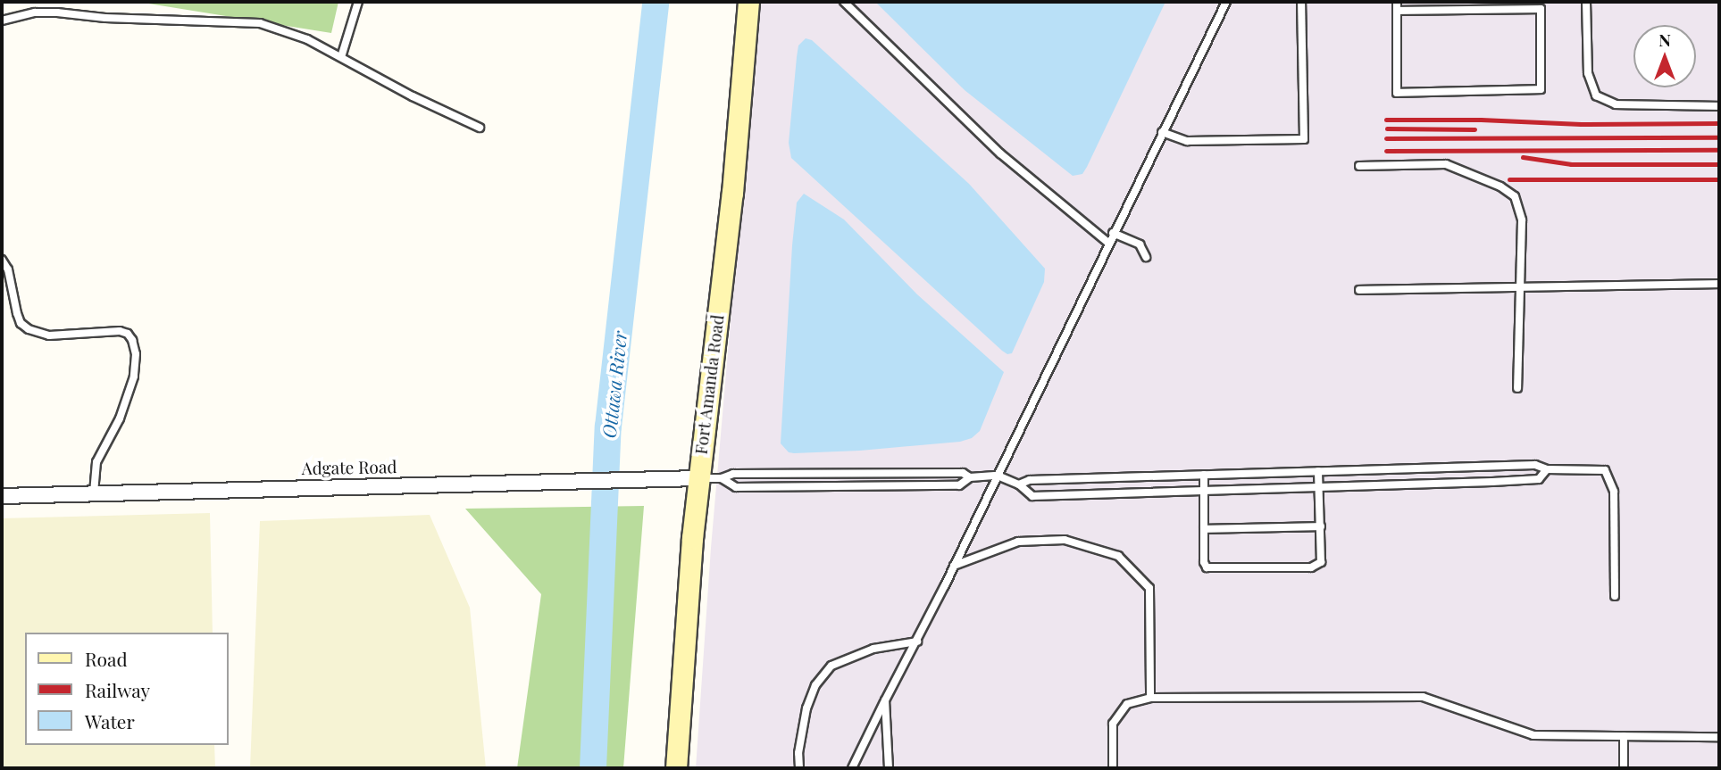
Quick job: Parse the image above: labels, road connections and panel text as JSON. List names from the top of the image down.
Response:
{
  "streets": {
    "street": ["Fort Amanda Road", "Adgate Road"]
  },
  "crossings": [
    ["Fort Amanda Road", "Adgate Road"]
  ],
  "water": ["Ottawa River"],
  "legend": ["Road", "Railway", "Water"],
  "north": "top"
}
